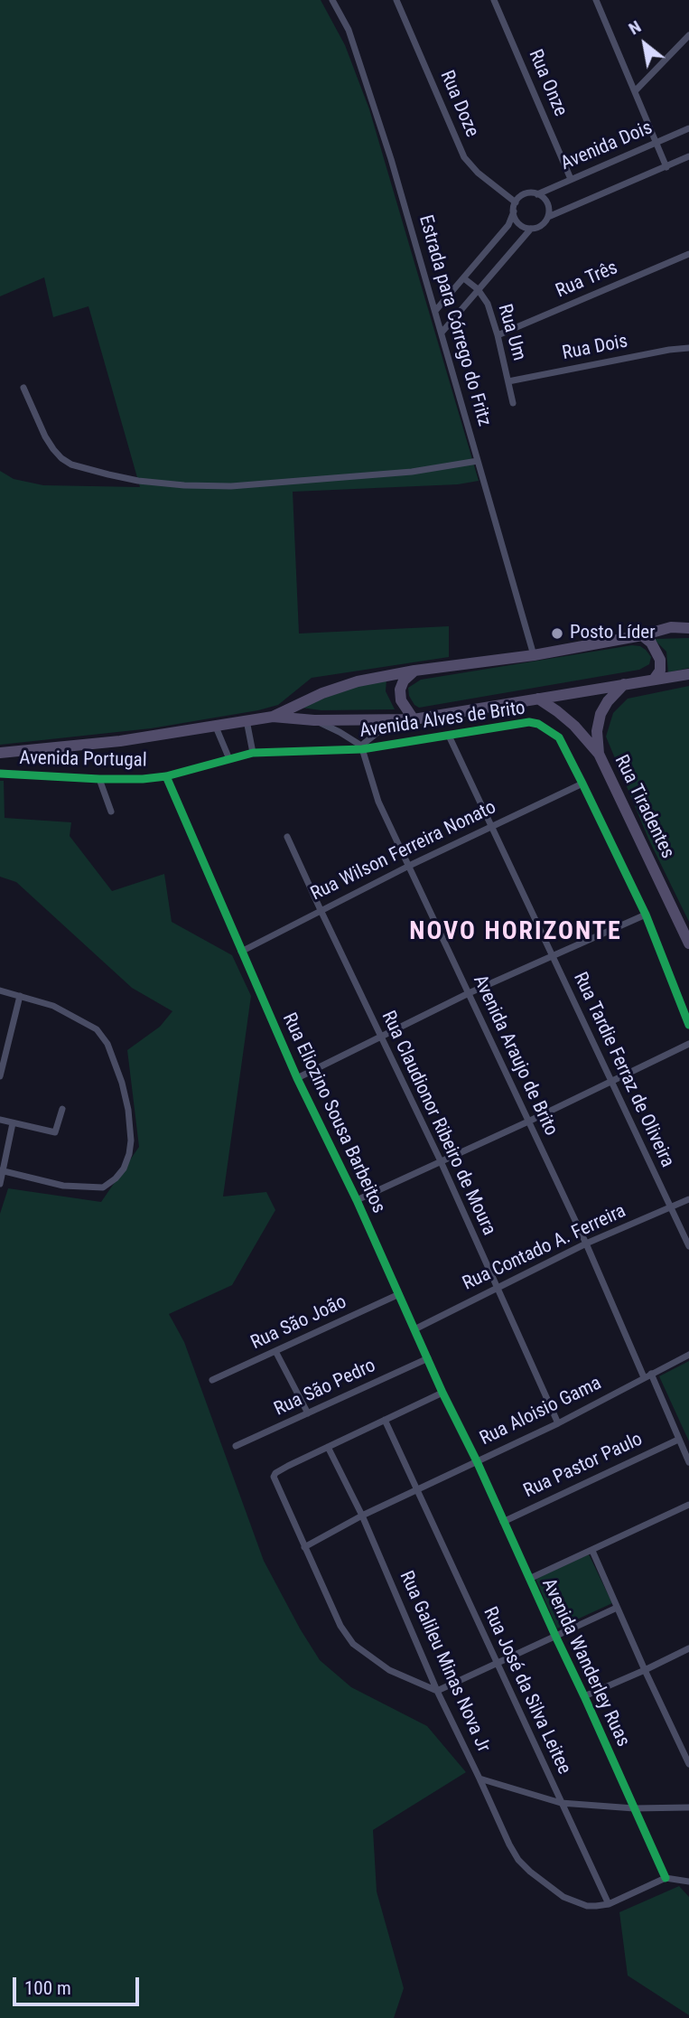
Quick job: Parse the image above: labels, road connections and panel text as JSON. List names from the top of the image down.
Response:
{
  "streets": {
    "main road": ["Rua Tiradentes"],
    "street": [
      "Rua Onze",
      "Rua Doze",
      "Avenida Dois",
      "Rua Três",
      "Estrada para Córrego do Fritz",
      "Rua Um",
      "Rua Dois",
      "Avenida Alves de Brito",
      "Avenida Portugal",
      "Rua Wilson Ferreira Nonato",
      "Avenida Araujo de Brito",
      "Rua Tardie Ferraz de Oliveira",
      "Rua Eliozino Sousa Barbeitos",
      "Rua Claudionor Ribeiro de Moura",
      "Rua Contado A. Ferreira",
      "Rua São João",
      "Rua São Pedro",
      "Rua Aloisio Gama",
      "Rua Pastor Paulo",
      "Rua Galileu Minas Nova Jr",
      "Avenida Wanderley Ruas",
      "Rua José da Silva Leitee"
    ]
  },
  "crossings": [
    ["Rua Onze", "Avenida Dois"],
    ["Rua Doze", "Avenida Dois"],
    ["Rua Três", "Rua Um"],
    ["Rua Um", "Rua Dois"],
    ["Avenida Alves de Brito", "Avenida Portugal"],
    ["Avenida Alves de Brito", "Rua Wilson Ferreira Nonato"],
    ["Avenida Alves de Brito", "Avenida Araujo de Brito"],
    ["Avenida Alves de Brito", "Rua Tardie Ferraz de Oliveira"],
    ["Avenida Alves de Brito", "Rua Eliozino Sousa Barbeitos"],
    ["Avenida Portugal", "Rua Eliozino Sousa Barbeitos"],
    ["Rua Wilson Ferreira Nonato", "Avenida Araujo de Brito"],
    ["Rua Wilson Ferreira Nonato", "Rua Tardie Ferraz de Oliveira"],
    ["Rua Wilson Ferreira Nonato", "Rua Eliozino Sousa Barbeitos"],
    ["Rua Wilson Ferreira Nonato", "Rua Claudionor Ribeiro de Moura"],
    ["Avenida Araujo de Brito", "Rua Contado A. Ferreira"],
    ["Avenida Araujo de Brito", "Rua Aloisio Gama"],
    ["Avenida Araujo de Brito", "Rua Pastor Paulo"],
    ["Rua Tardie Ferraz de Oliveira", "Rua Contado A. Ferreira"],
    ["Rua Eliozino Sousa Barbeitos", "Rua Contado A. Ferreira"],
    ["Rua Eliozino Sousa Barbeitos", "Rua São João"],
    ["Rua Eliozino Sousa Barbeitos", "Rua São Pedro"],
    ["Rua Eliozino Sousa Barbeitos", "Rua Aloisio Gama"],
    ["Rua Eliozino Sousa Barbeitos", "Avenida Wanderley Ruas"],
    ["Rua Claudionor Ribeiro de Moura", "Rua Contado A. Ferreira"],
    ["Rua Claudionor Ribeiro de Moura", "Rua Aloisio Gama"],
    ["Rua Aloisio Gama", "Rua Galileu Minas Nova Jr"],
    ["Rua Aloisio Gama", "Avenida Wanderley Ruas"],
    ["Rua Aloisio Gama", "Rua José da Silva Leitee"],
    ["Rua Pastor Paulo", "Avenida Wanderley Ruas"],
    ["Rua Galileu Minas Nova Jr", "Avenida Wanderley Ruas"],
    ["Rua Galileu Minas Nova Jr", "Rua José da Silva Leitee"]
  ],
  "districts": ["NOVO HORIZONTE"],
  "places": ["Posto Líder"],
  "scale_bar": "100 m",
  "north": "top left"
}
